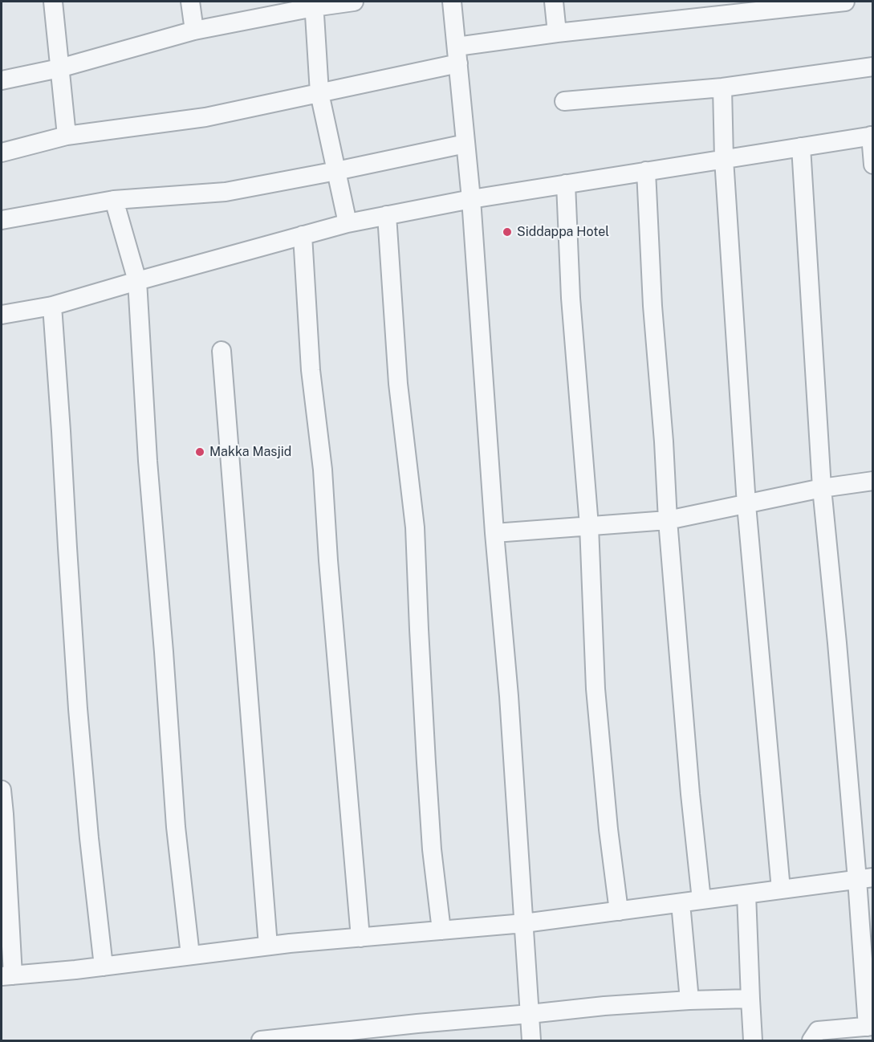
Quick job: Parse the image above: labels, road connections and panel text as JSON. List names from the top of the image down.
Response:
{
  "places": ["Siddappa Hotel", "Makka Masjid"]
}
